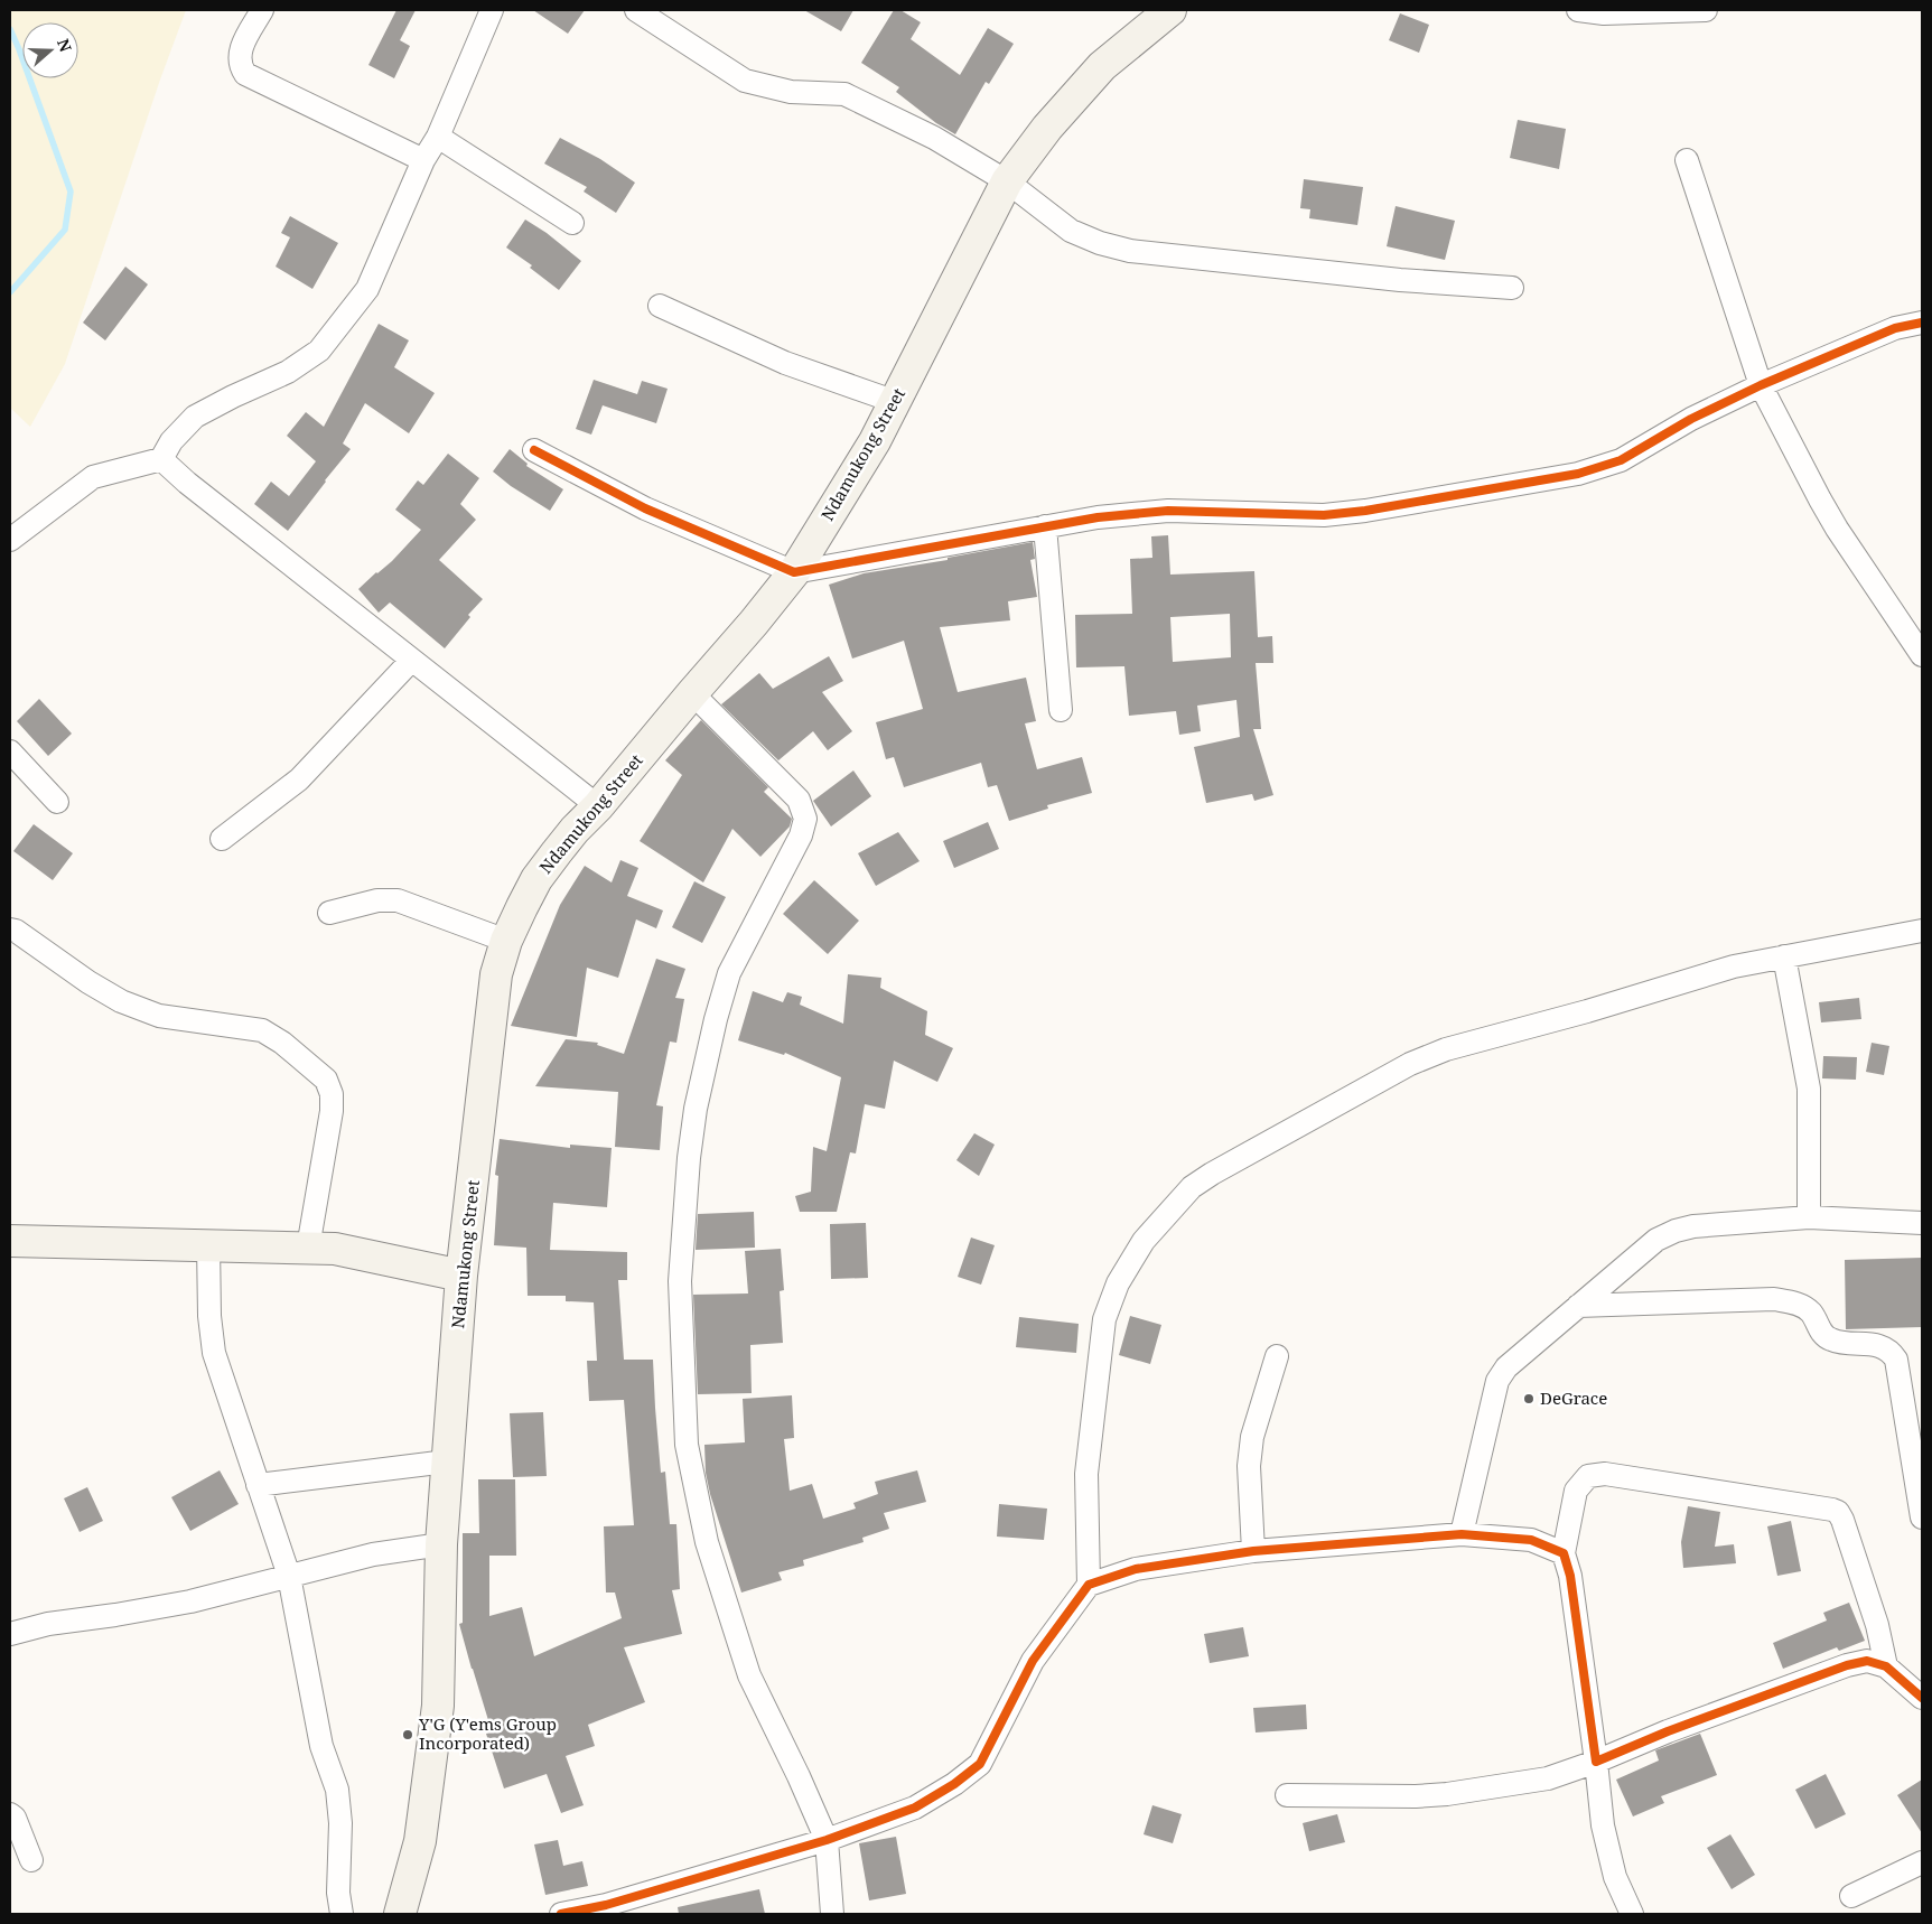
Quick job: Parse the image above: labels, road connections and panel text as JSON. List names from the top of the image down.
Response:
{
  "streets": {
    "main road": ["Ndamukong Street"]
  },
  "places": ["DeGrace", "Y'G (Y'ems Group Incorporated)"],
  "north": "right"
}
